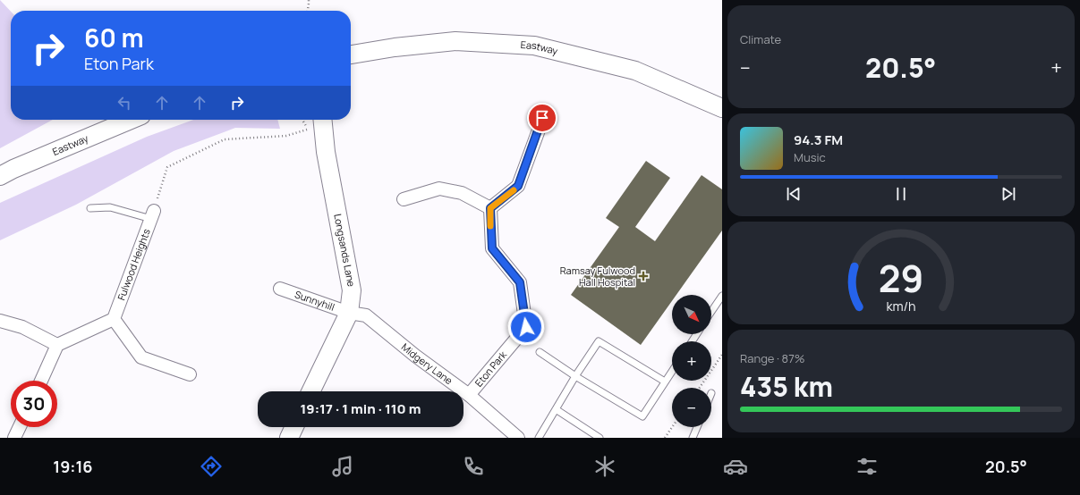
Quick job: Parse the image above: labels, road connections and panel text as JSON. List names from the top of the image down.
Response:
{
  "streets": {
    "main road": ["Eastway", "Longsands Lane"],
    "street": [
      "Fulwood Heights",
      "Sunnyhill",
      "Midgery Lane",
      "Eton Park"
    ]
  },
  "crossings": [
    ["Longsands Lane", "Sunnyhill"],
    ["Longsands Lane", "Midgery Lane"],
    ["Sunnyhill", "Midgery Lane"],
    ["Midgery Lane", "Eton Park"]
  ],
  "places": {
    "health": ["Ramsay Fulwood Hall Hospital"]
  },
  "north": "bottom right",
  "page": {
    "tile": [
      "Climate",
      ["Range · 87%", "435 km"]
    ],
    "turn": ["60 m", "Eton Park"],
    "heat": ["−", "20.5°", "+"],
    "song": ["94.3 FM", "Music"],
    "map_buttons": ["+", "−"],
    "limit": "30",
    "trip": "19:17 · 1 min · 110 m",
    "tabs": ["19:16", "20.5°"],
    "gauge": ["29", "km/h"]
  }
}
